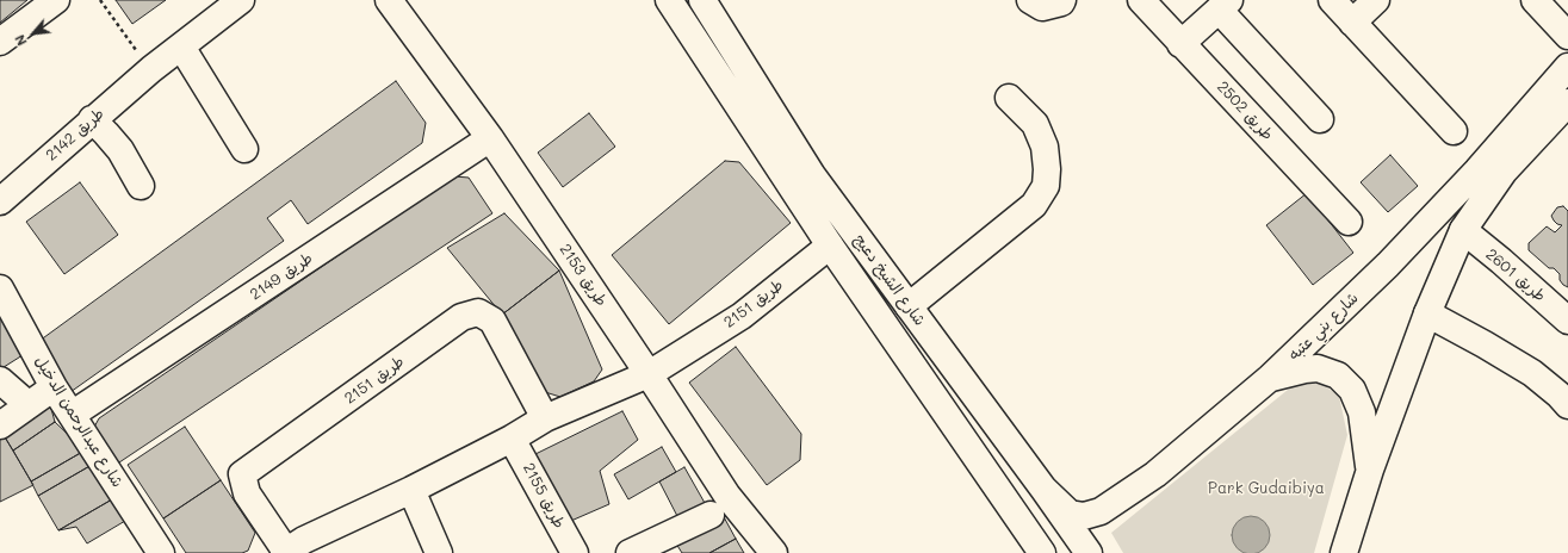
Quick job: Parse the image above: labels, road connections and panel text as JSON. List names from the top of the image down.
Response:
{
  "streets": {
    "street": [
      "طريق 2502",
      "طريق 2142",
      "طريق 2153",
      "طريق 2601",
      "طريق 2149",
      "شارع الشيخ دعيج",
      "طريق 2151",
      "شارع بني عتبه",
      "شارع عبدالرحمن الدخيل",
      "طريق 2155"
    ]
  },
  "crossings": [
    ["طريق 2153", "طريق 2149"],
    ["طريق 2153", "طريق 2151"],
    ["طريق 2149", "شارع عبدالرحمن الدخيل"],
    ["شارع الشيخ دعيج", "طريق 2151"],
    ["شارع الشيخ دعيج", "شارع بني عتبه"],
    ["طريق 2151", "طريق 2155"]
  ],
  "parks": ["Park Gudaibiya"],
  "north": "bottom left"
}
